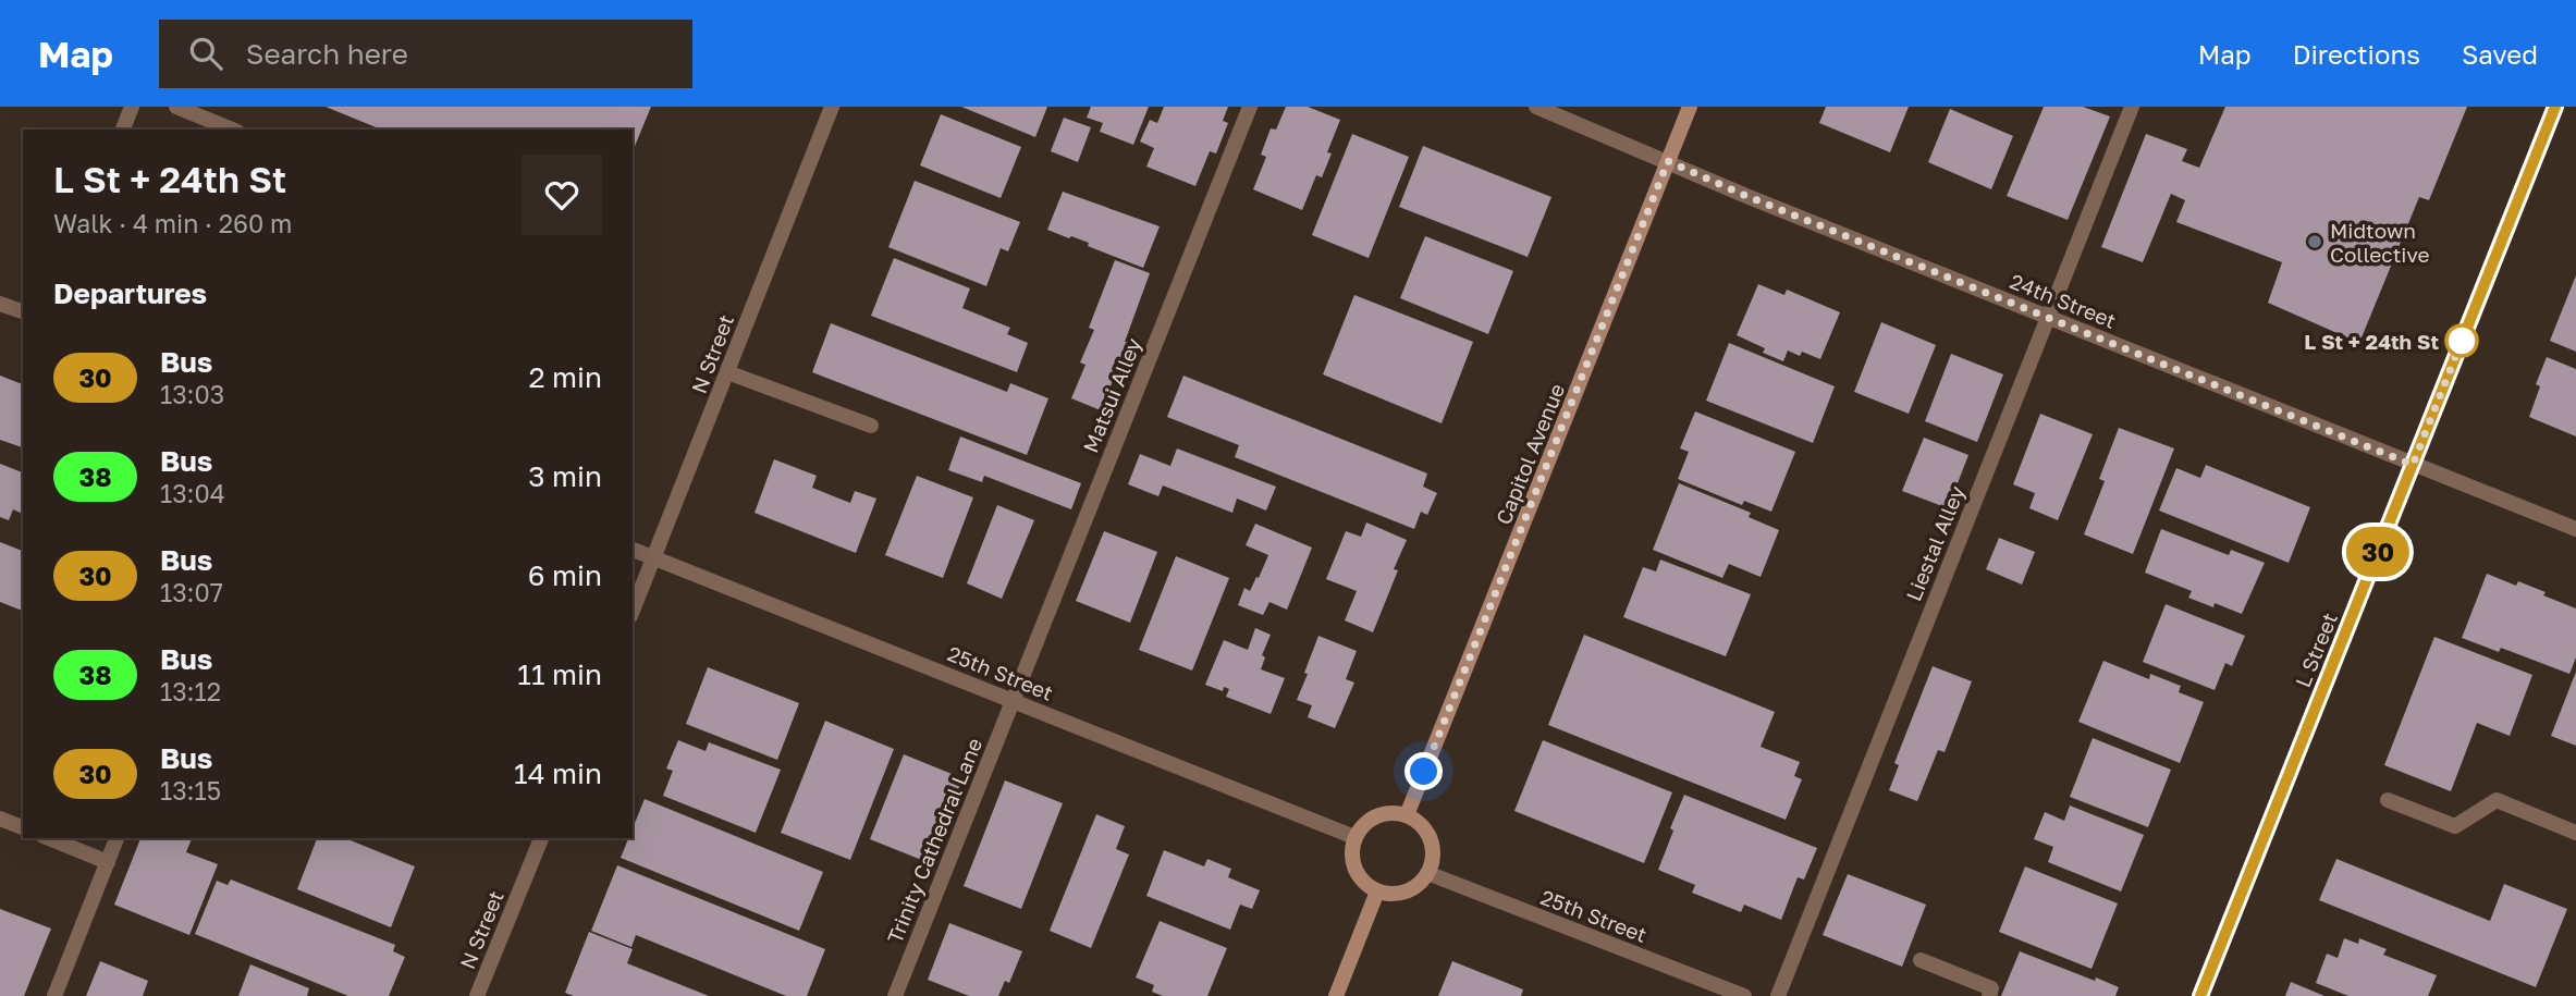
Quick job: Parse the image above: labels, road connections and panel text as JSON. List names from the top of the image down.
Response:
{
  "streets": {
    "street": [
      "24th Street",
      "N Street",
      "Matsui Alley",
      "Capitol Avenue",
      "Liestal Alley",
      "L Street",
      "25th Street",
      "Trinity Cathedral Lane"
    ]
  },
  "crossings": [
    ["24th Street", "Capitol Avenue"],
    ["24th Street", "Liestal Alley"],
    ["24th Street", "L Street"],
    ["N Street", "25th Street"],
    ["Matsui Alley", "25th Street"],
    ["Matsui Alley", "Trinity Cathedral Lane"],
    ["Capitol Avenue", "25th Street"],
    ["25th Street", "Trinity Cathedral Lane"]
  ],
  "places": ["Midtown Collective", "L St + 24th St"],
  "lines": ["bus line 30"],
  "page": {
    "header": "Map",
    "search": "Search here",
    "nav": ["Map", "Directions", "Saved"],
    "on_map": "30",
    "heading": [
      ["L St + 24th St", "Walk · 4 min · 260 m"],
      "Departures"
    ],
    "list": [
      {
        "mark": "30",
        "name": "Bus",
        "note": "13:03",
        "value": "2 min"
      },
      {
        "mark": "38",
        "name": "Bus",
        "note": "13:04",
        "value": "3 min"
      },
      {
        "mark": "30",
        "name": "Bus",
        "note": "13:07",
        "value": "6 min"
      },
      {
        "mark": "38",
        "name": "Bus",
        "note": "13:12",
        "value": "11 min"
      },
      {
        "mark": "30",
        "name": "Bus",
        "note": "13:15",
        "value": "14 min"
      }
    ]
  }
}
